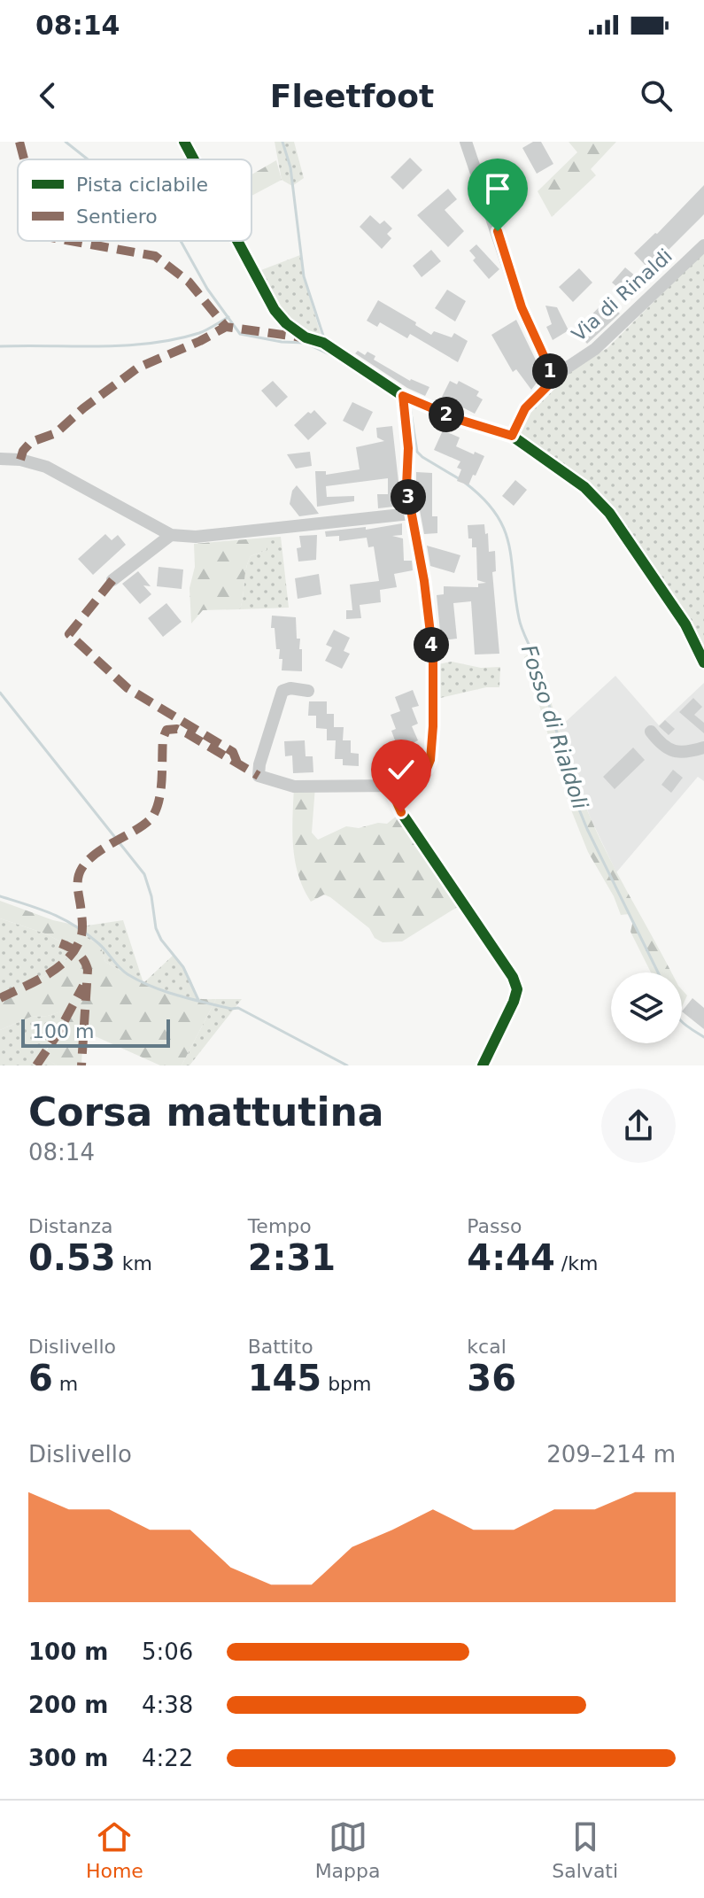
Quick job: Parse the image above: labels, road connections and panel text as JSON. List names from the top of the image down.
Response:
{
  "streets": {
    "street": ["Via di Rinaldi"]
  },
  "water": ["Fosso di Rialdoli"],
  "legend": ["Pista ciclabile", "Sentiero"],
  "scale_bar": "100 m",
  "page": {
    "status": "08:14",
    "header": "Fleetfoot",
    "pins": [
      "1",
      "2",
      "3",
      "4"
    ],
    "scale": "100 m",
    "heading": ["Corsa mattutina", "08:14"],
    "stats": [
      ["Distanza", "0.53 km"],
      ["Tempo", "2:31"],
      ["Passo", "4:44 /km"],
      ["Dislivello", "6 m"],
      ["Battito", "145 bpm"],
      ["kcal", "36"]
    ],
    "chart": ["Dislivello", "209–214 m"],
    "list": [
      {
        "name": "100 m",
        "note": "5:06"
      },
      {
        "name": "200 m",
        "note": "4:38"
      },
      {
        "name": "300 m",
        "note": "4:22"
      }
    ],
    "tabs": ["Home", "Mappa", "Salvati"]
  }
}
